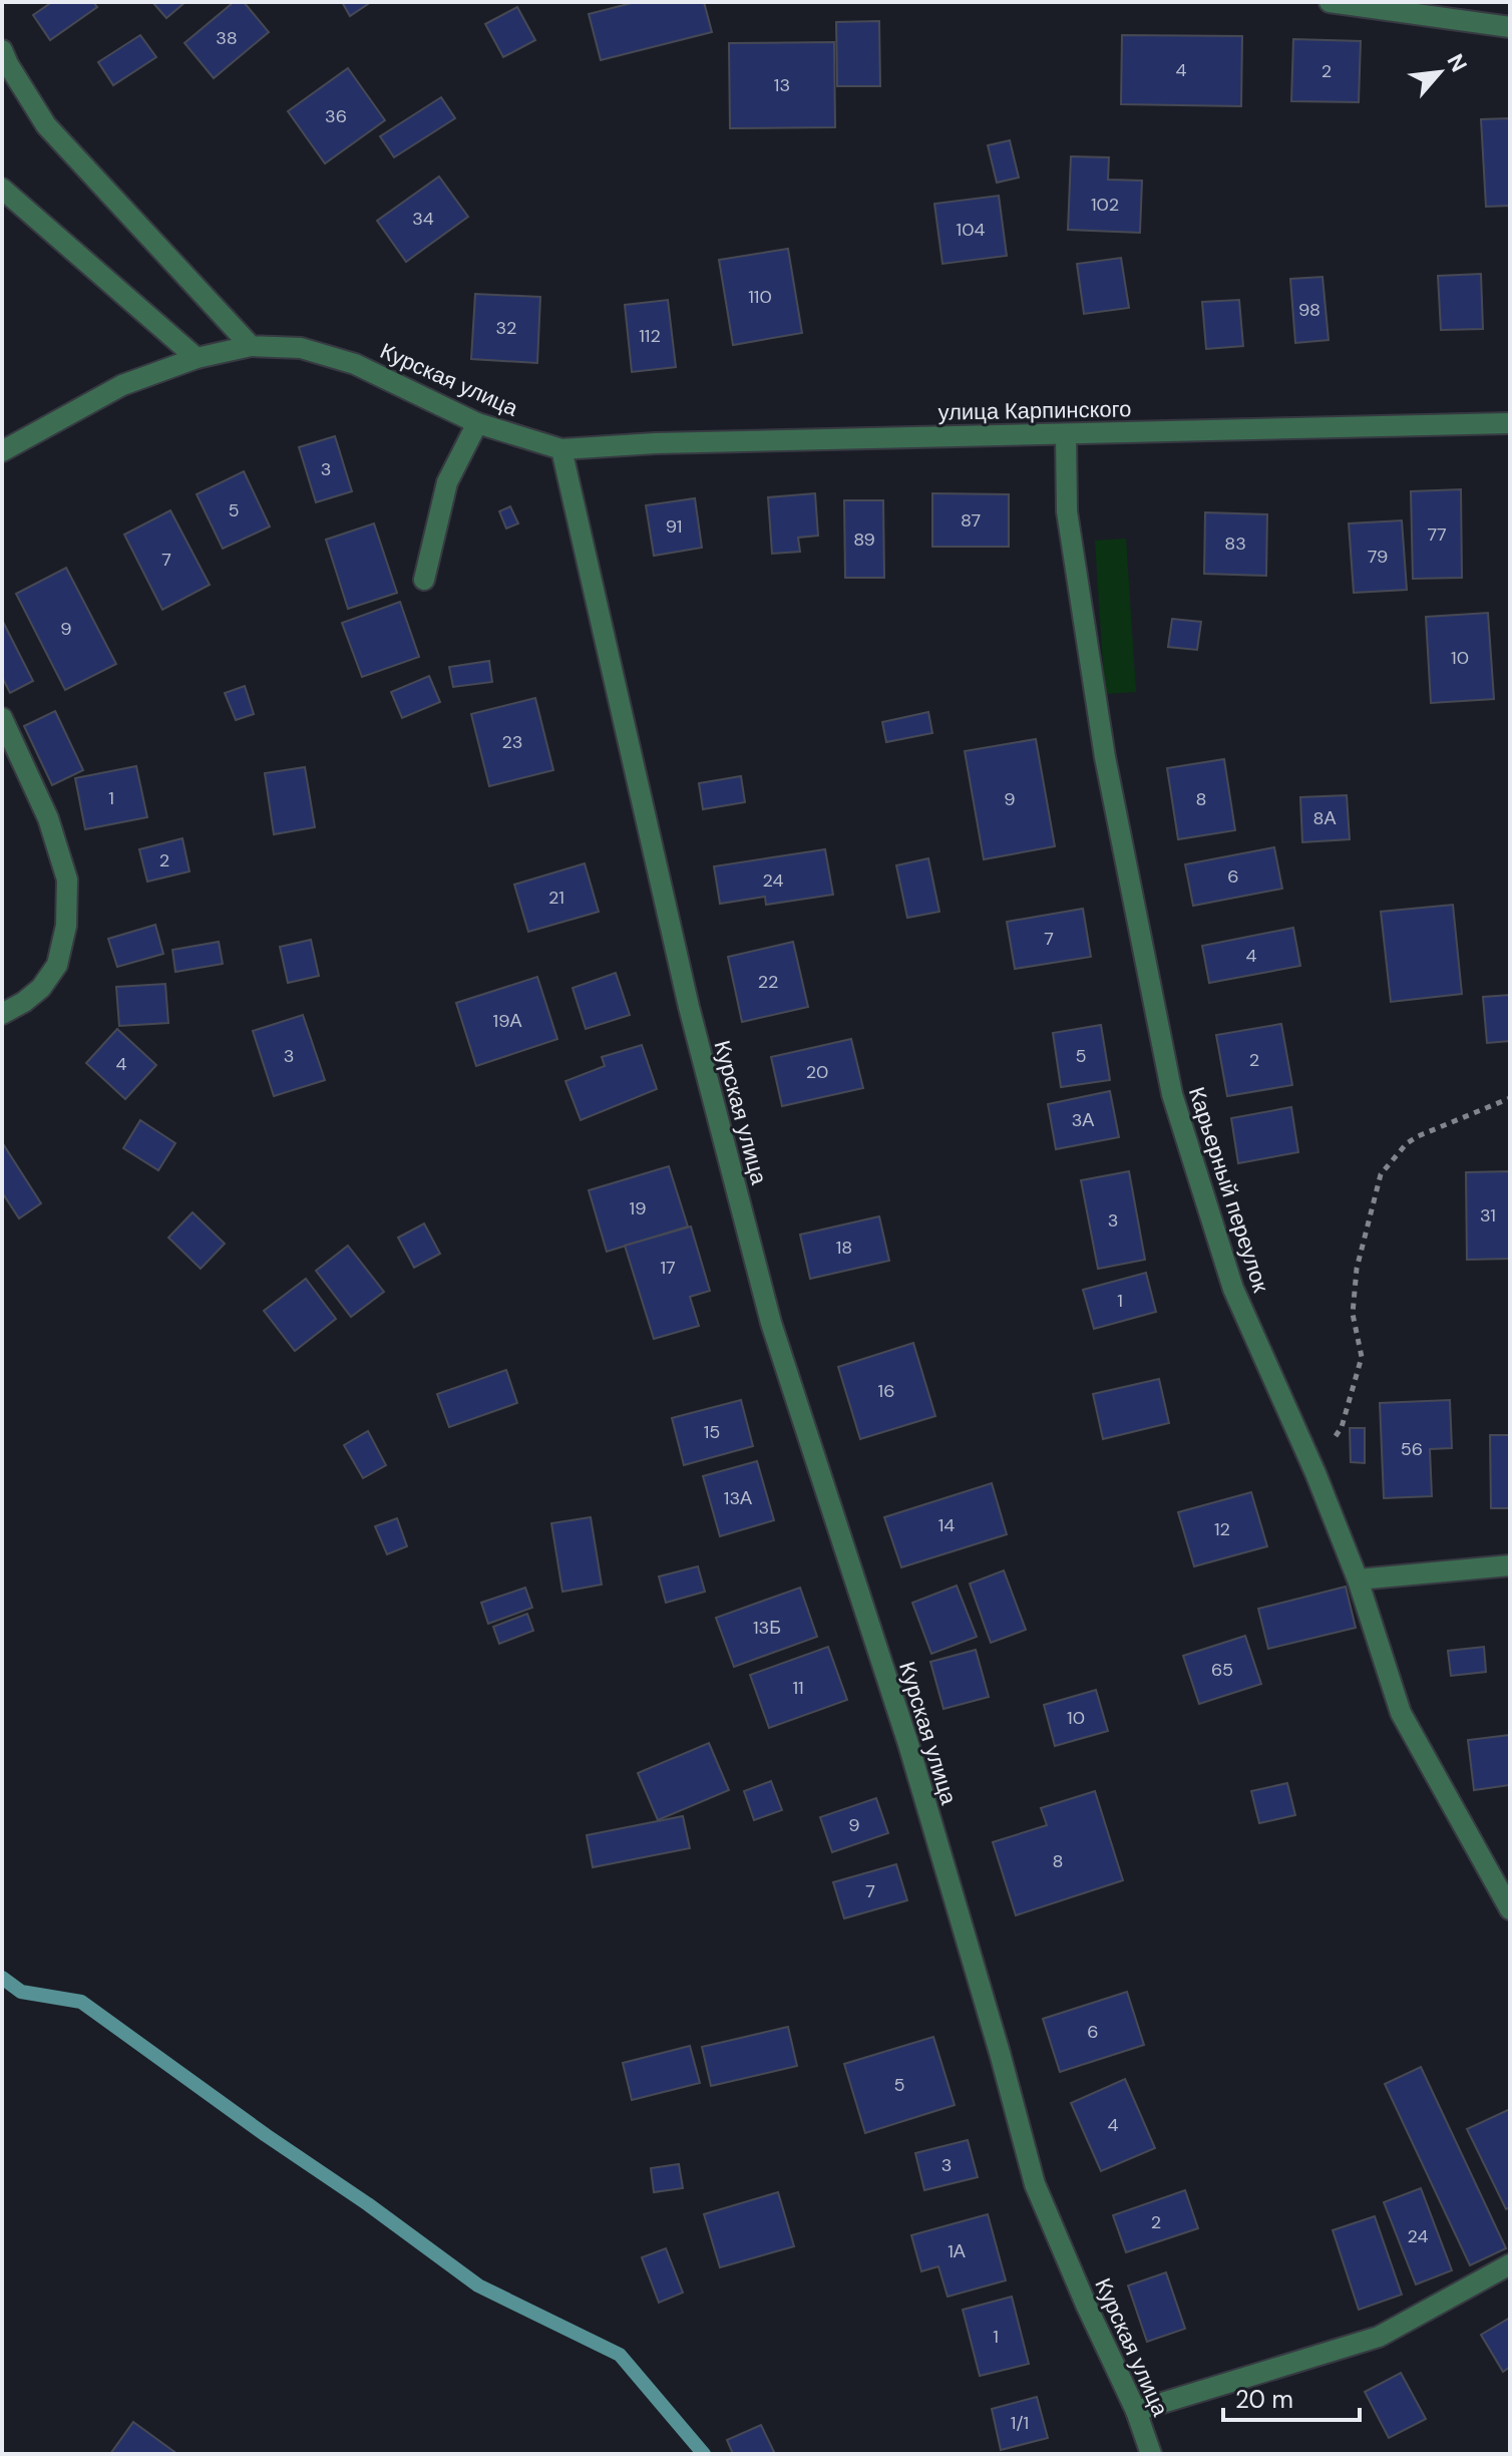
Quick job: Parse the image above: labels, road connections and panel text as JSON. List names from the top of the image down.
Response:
{
  "streets": {
    "street": ["Курская улица", "улица Карпинского", "Карьерный переулок"]
  },
  "crossings": [
    ["Курская улица", "улица Карпинского"],
    ["улица Карпинского", "Карьерный переулок"]
  ],
  "house_numbers": [
    "38",
    "4",
    "2",
    "13",
    "36",
    "102",
    "34",
    "104",
    "110",
    "98",
    "32",
    "112",
    "3",
    "5",
    "87",
    "91",
    "77",
    "89",
    "83",
    "79",
    "7",
    "9",
    "10",
    "23",
    "1",
    "9",
    "8",
    "8А",
    "2",
    "6",
    "24",
    "21",
    "7",
    "4",
    "22",
    "19А",
    "3",
    "5",
    "2",
    "4",
    "20",
    "3А",
    "19",
    "31",
    "3",
    "18",
    "17",
    "1",
    "16",
    "15",
    "56",
    "13А",
    "14",
    "12",
    "13Б",
    "65",
    "11",
    "10",
    "9",
    "8",
    "7",
    "6",
    "5",
    "4",
    "3",
    "2",
    "24",
    "1А",
    "1",
    "1/1"
  ],
  "scale_bar": "20 m",
  "north": "top right"
}
